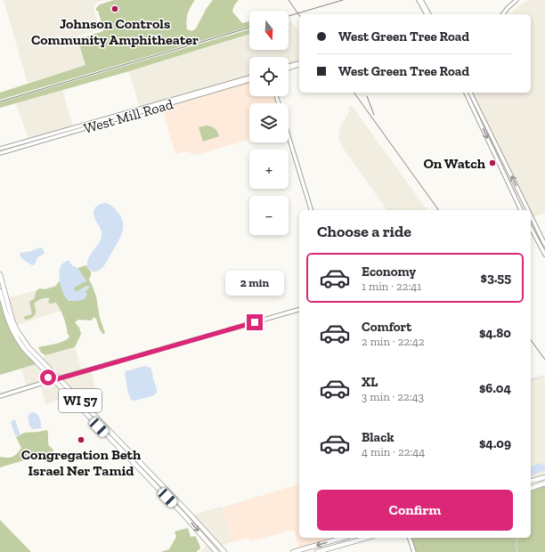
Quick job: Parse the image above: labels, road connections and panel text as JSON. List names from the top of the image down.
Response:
{
  "streets": {
    "main road": ["West Mill Road", "WI 57"]
  },
  "places": ["Johnson Controls Community Amphitheater", "On Watch", "Congregation Beth Israel Ner Tamid"],
  "north": "bottom",
  "page": {
    "map_buttons": ["+", "−"],
    "banner": ["West Green Tree Road", "West Green Tree Road"],
    "heading": "Choose a ride",
    "list": [
      {
        "name": "Economy",
        "note": "1 min · 22:41",
        "value": "$3.55"
      },
      {
        "name": "Comfort",
        "note": "2 min · 22:42",
        "value": "$4.80"
      },
      {
        "name": "XL",
        "note": "3 min · 22:43",
        "value": "$6.04"
      },
      {
        "name": "Black",
        "note": "4 min · 22:44",
        "value": "$4.09"
      }
    ],
    "bubble": "2 min",
    "buttons": "Confirm"
  }
}
